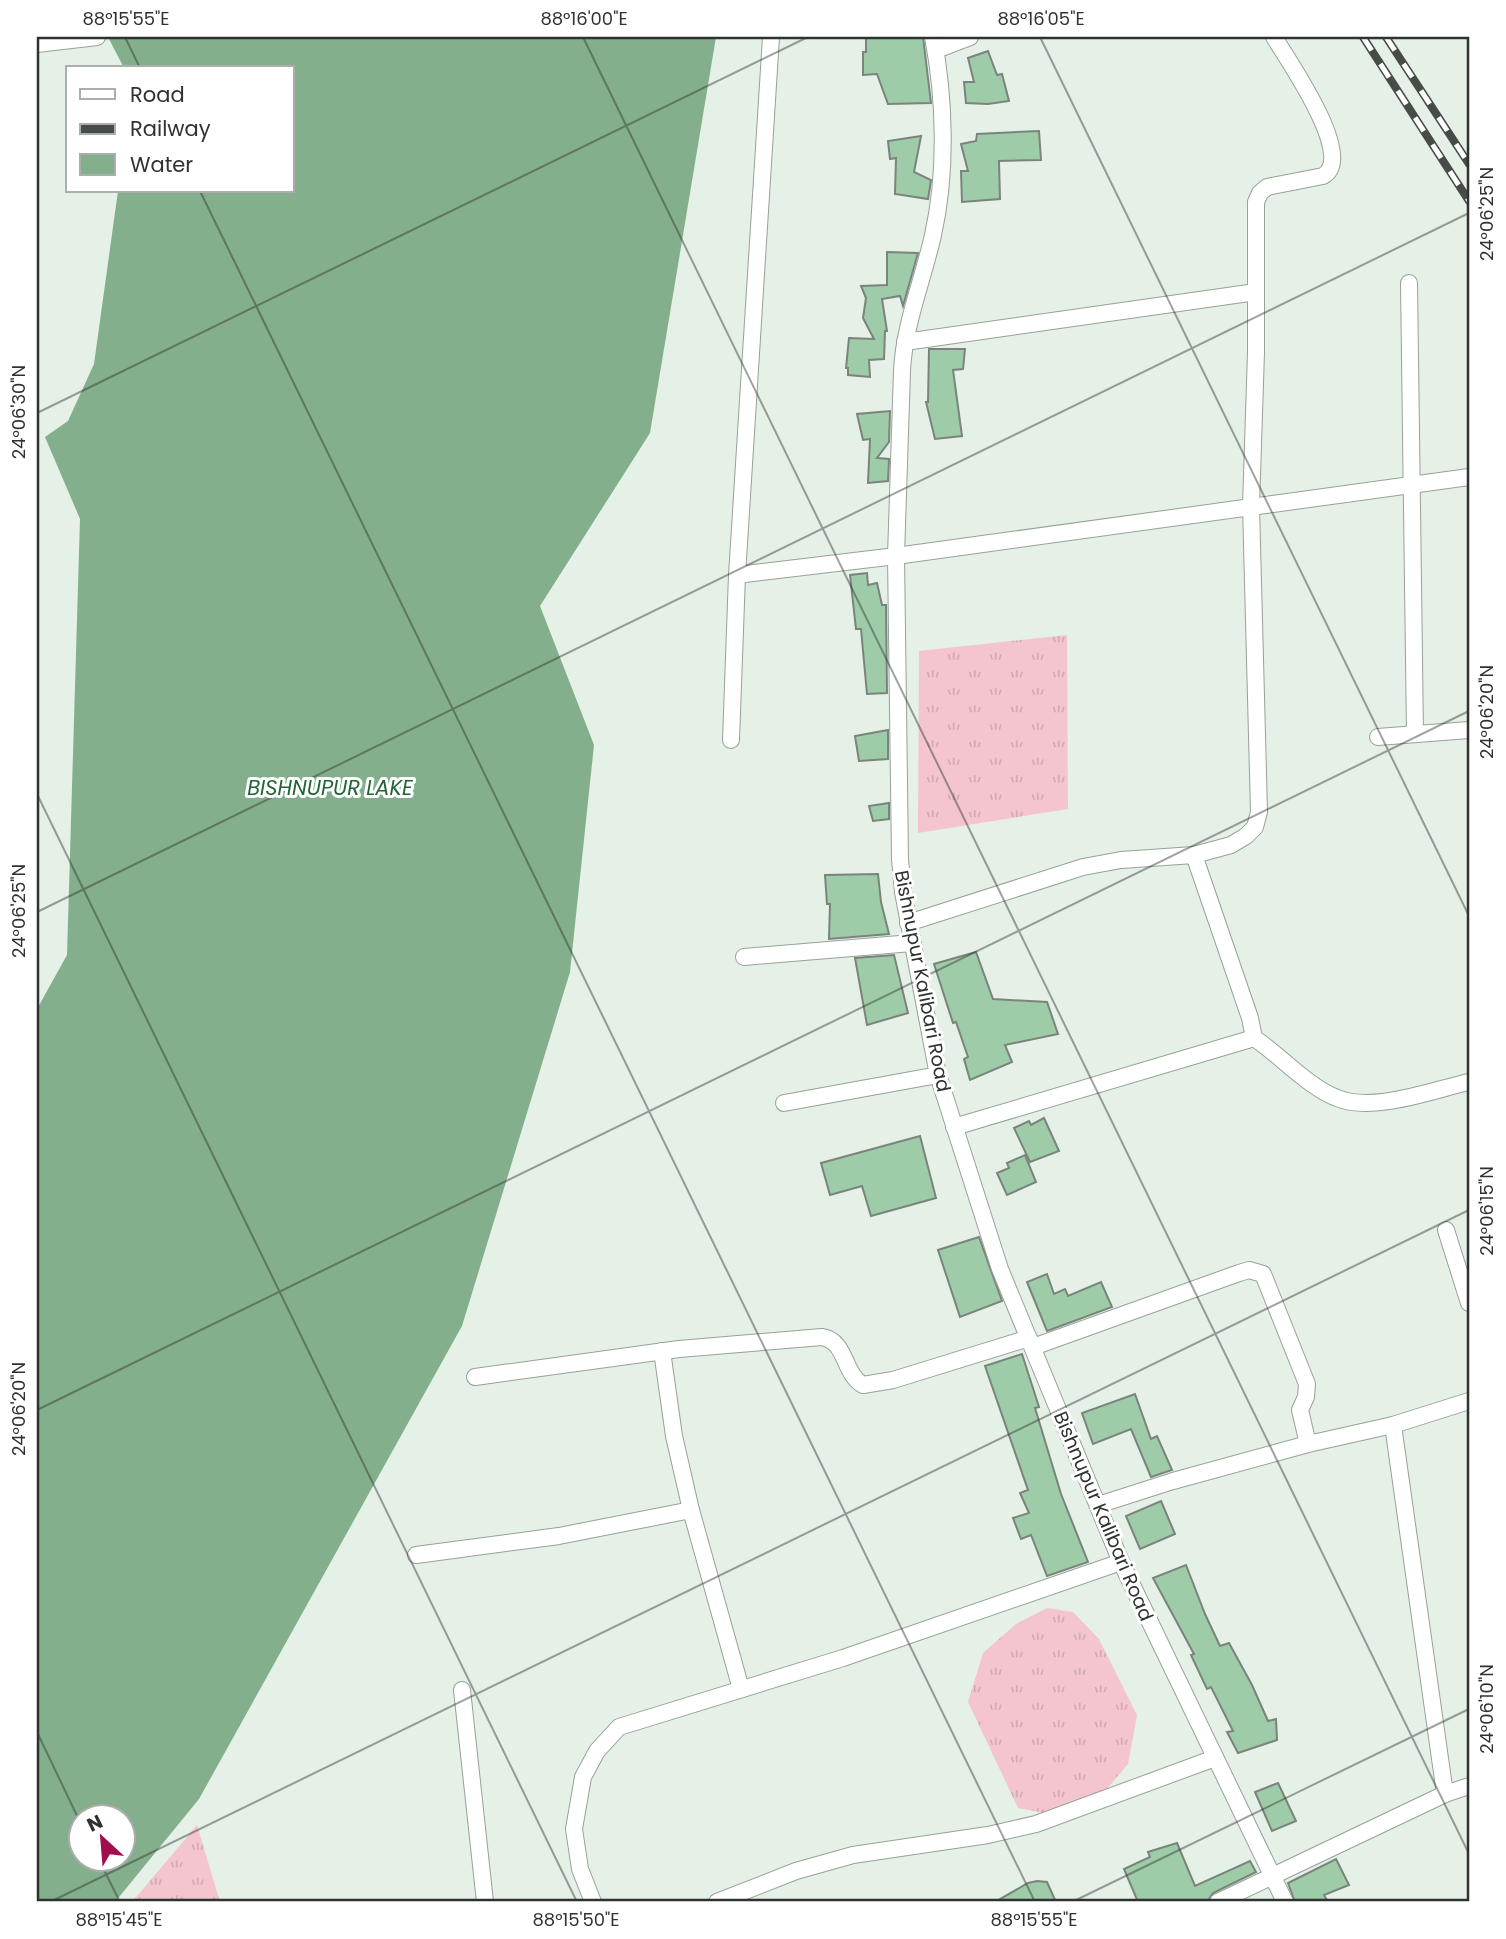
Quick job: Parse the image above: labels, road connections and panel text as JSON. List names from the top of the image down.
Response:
{
  "streets": {
    "street": ["Bishnupur Kalibari Road"]
  },
  "water": ["BISHNUPUR LAKE"],
  "legend": ["Road", "Railway", "Water"],
  "north": "top left",
  "coordinates": [
    "88°15'55\"E",
    "88°16'00\"E",
    "88°16'05\"E",
    "24°06'25\"N",
    "24°06'30\"N",
    "24°06'20\"N",
    "24°06'15\"N",
    "24°06'10\"N",
    "88°15'45\"E",
    "88°15'50\"E"
  ]
}
